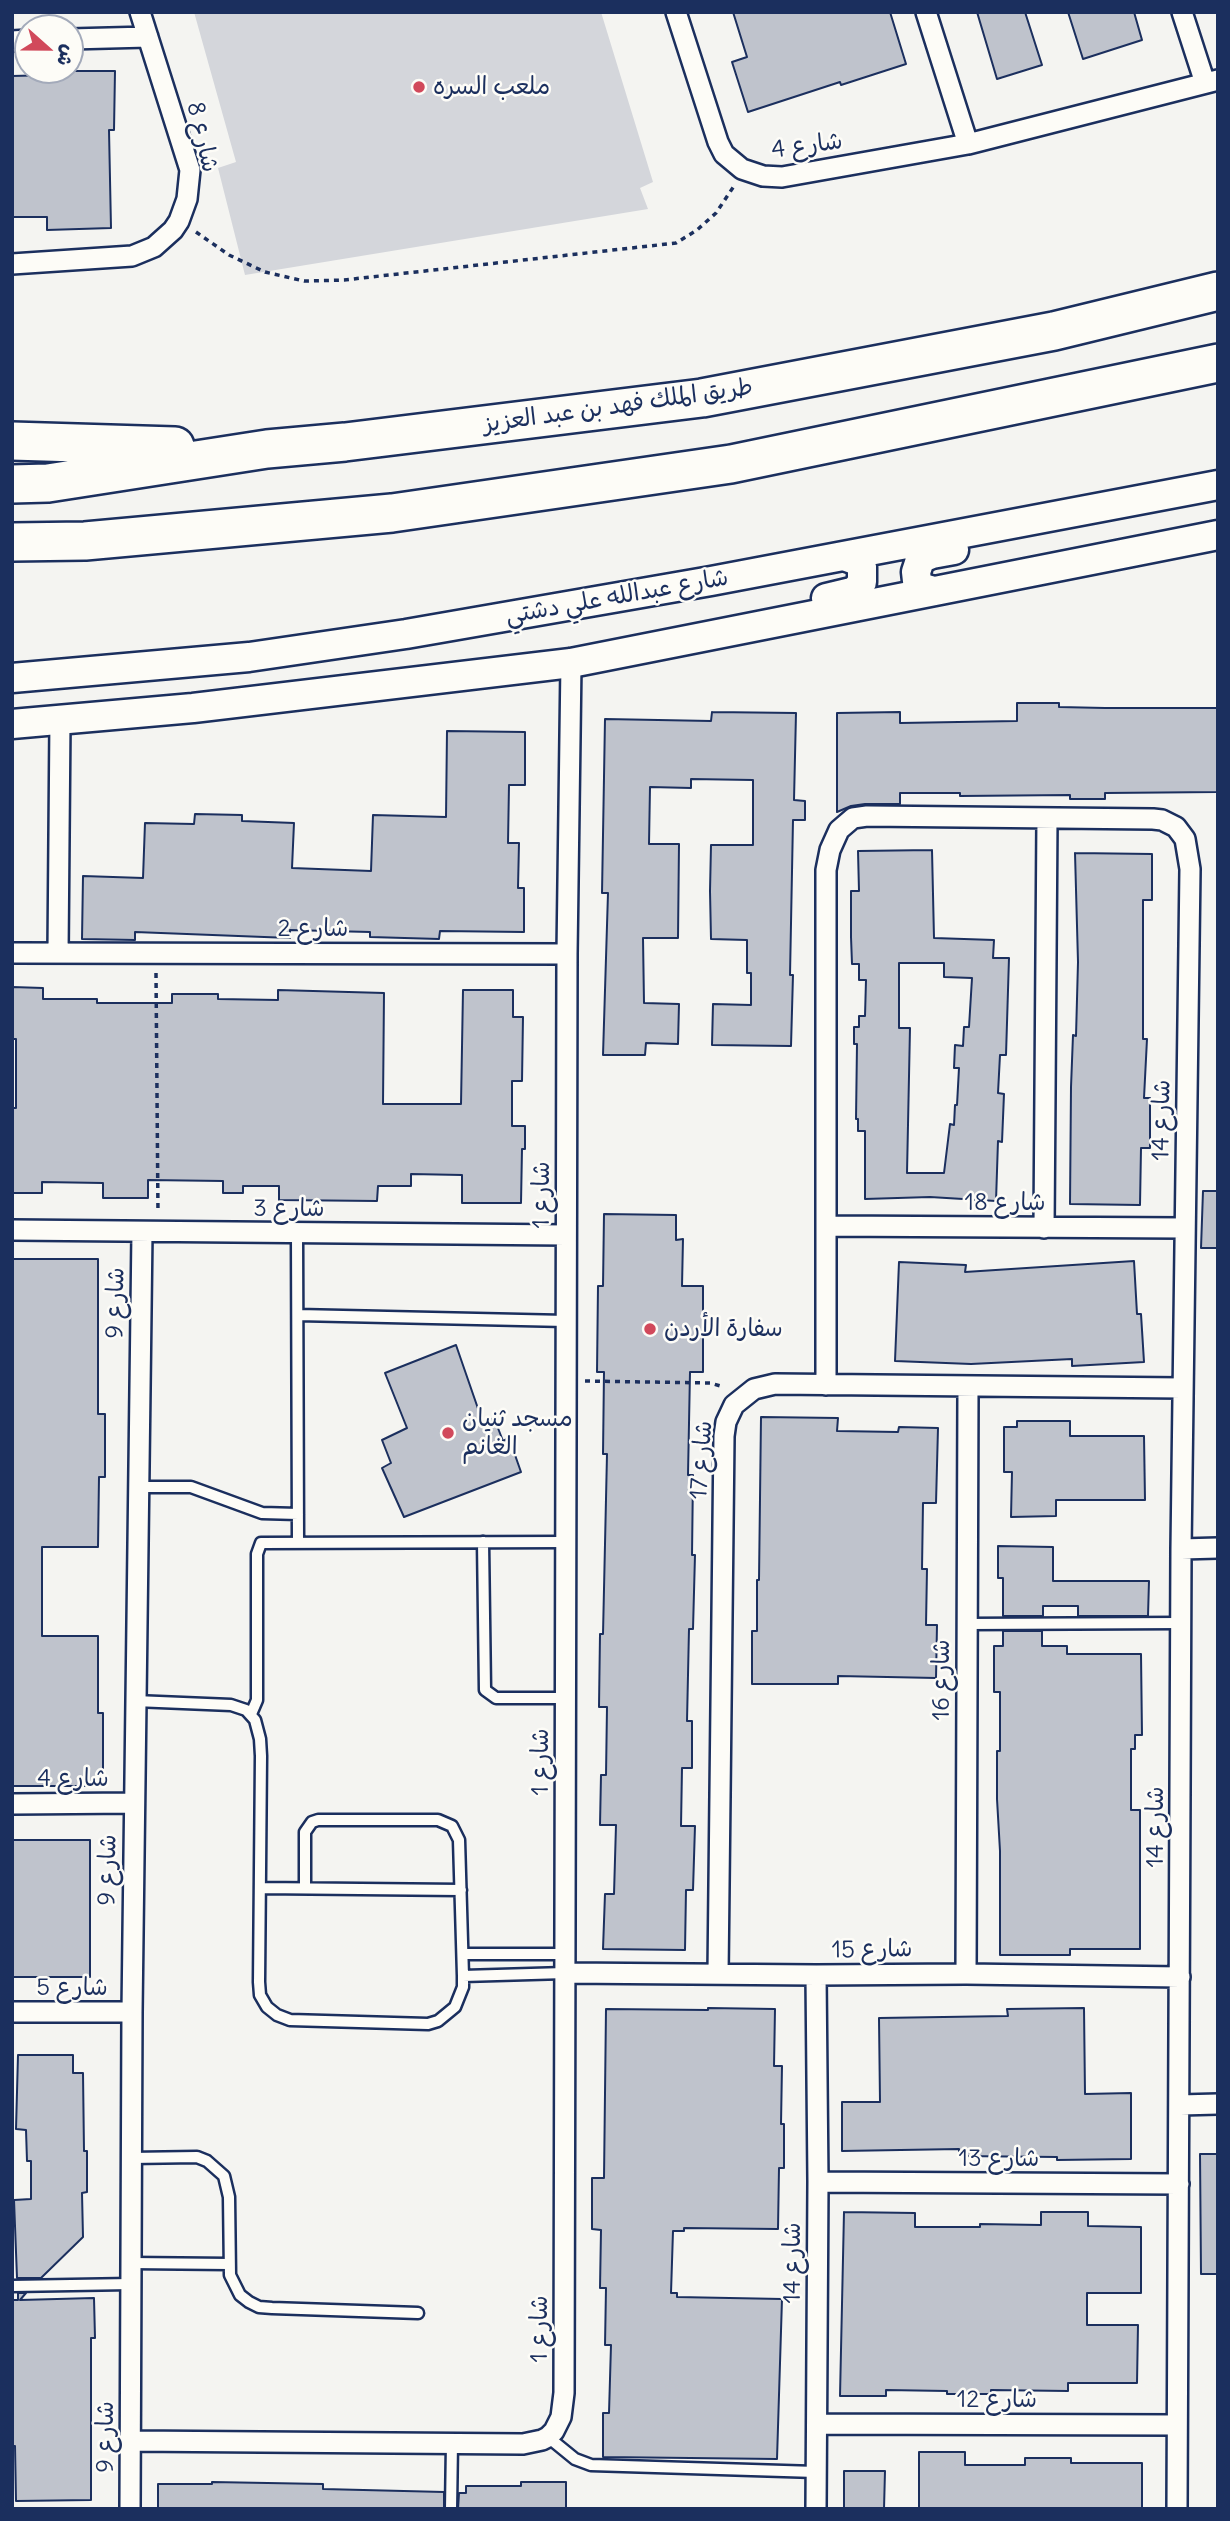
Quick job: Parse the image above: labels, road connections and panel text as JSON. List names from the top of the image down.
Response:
{
  "streets": {
    "highway": ["طريق الملك فهد بن عبد العزيز"],
    "main road": ["شارع عبدالله علي دشتي"],
    "street": [
      "شارع 8",
      "شارع 4",
      "شارع 2",
      "شارع 14",
      "شارع 1",
      "شارع 18",
      "شارع 3",
      "شارع 9",
      "شارع 17",
      "شارع 16",
      "شارع 15",
      "شارع 5",
      "شارع 13",
      "شارع 12"
    ]
  },
  "crossings": [
    ["شارع 4", "شارع 9"],
    ["شارع 2", "شارع 1"],
    ["شارع 14", "شارع 18"],
    ["شارع 14", "شارع 15"],
    ["شارع 14", "شارع 13"],
    ["شارع 14", "شارع 12"],
    ["شارع 1", "شارع 3"],
    ["شارع 1", "شارع 15"],
    ["شارع 3", "شارع 9"],
    ["شارع 9", "شارع 5"],
    ["شارع 17", "شارع 15"],
    ["شارع 16", "شارع 15"]
  ],
  "places": ["ملعب السره", "سفارة الأردن", "مسجد ثنيان الغانم"],
  "north": "right"
}
